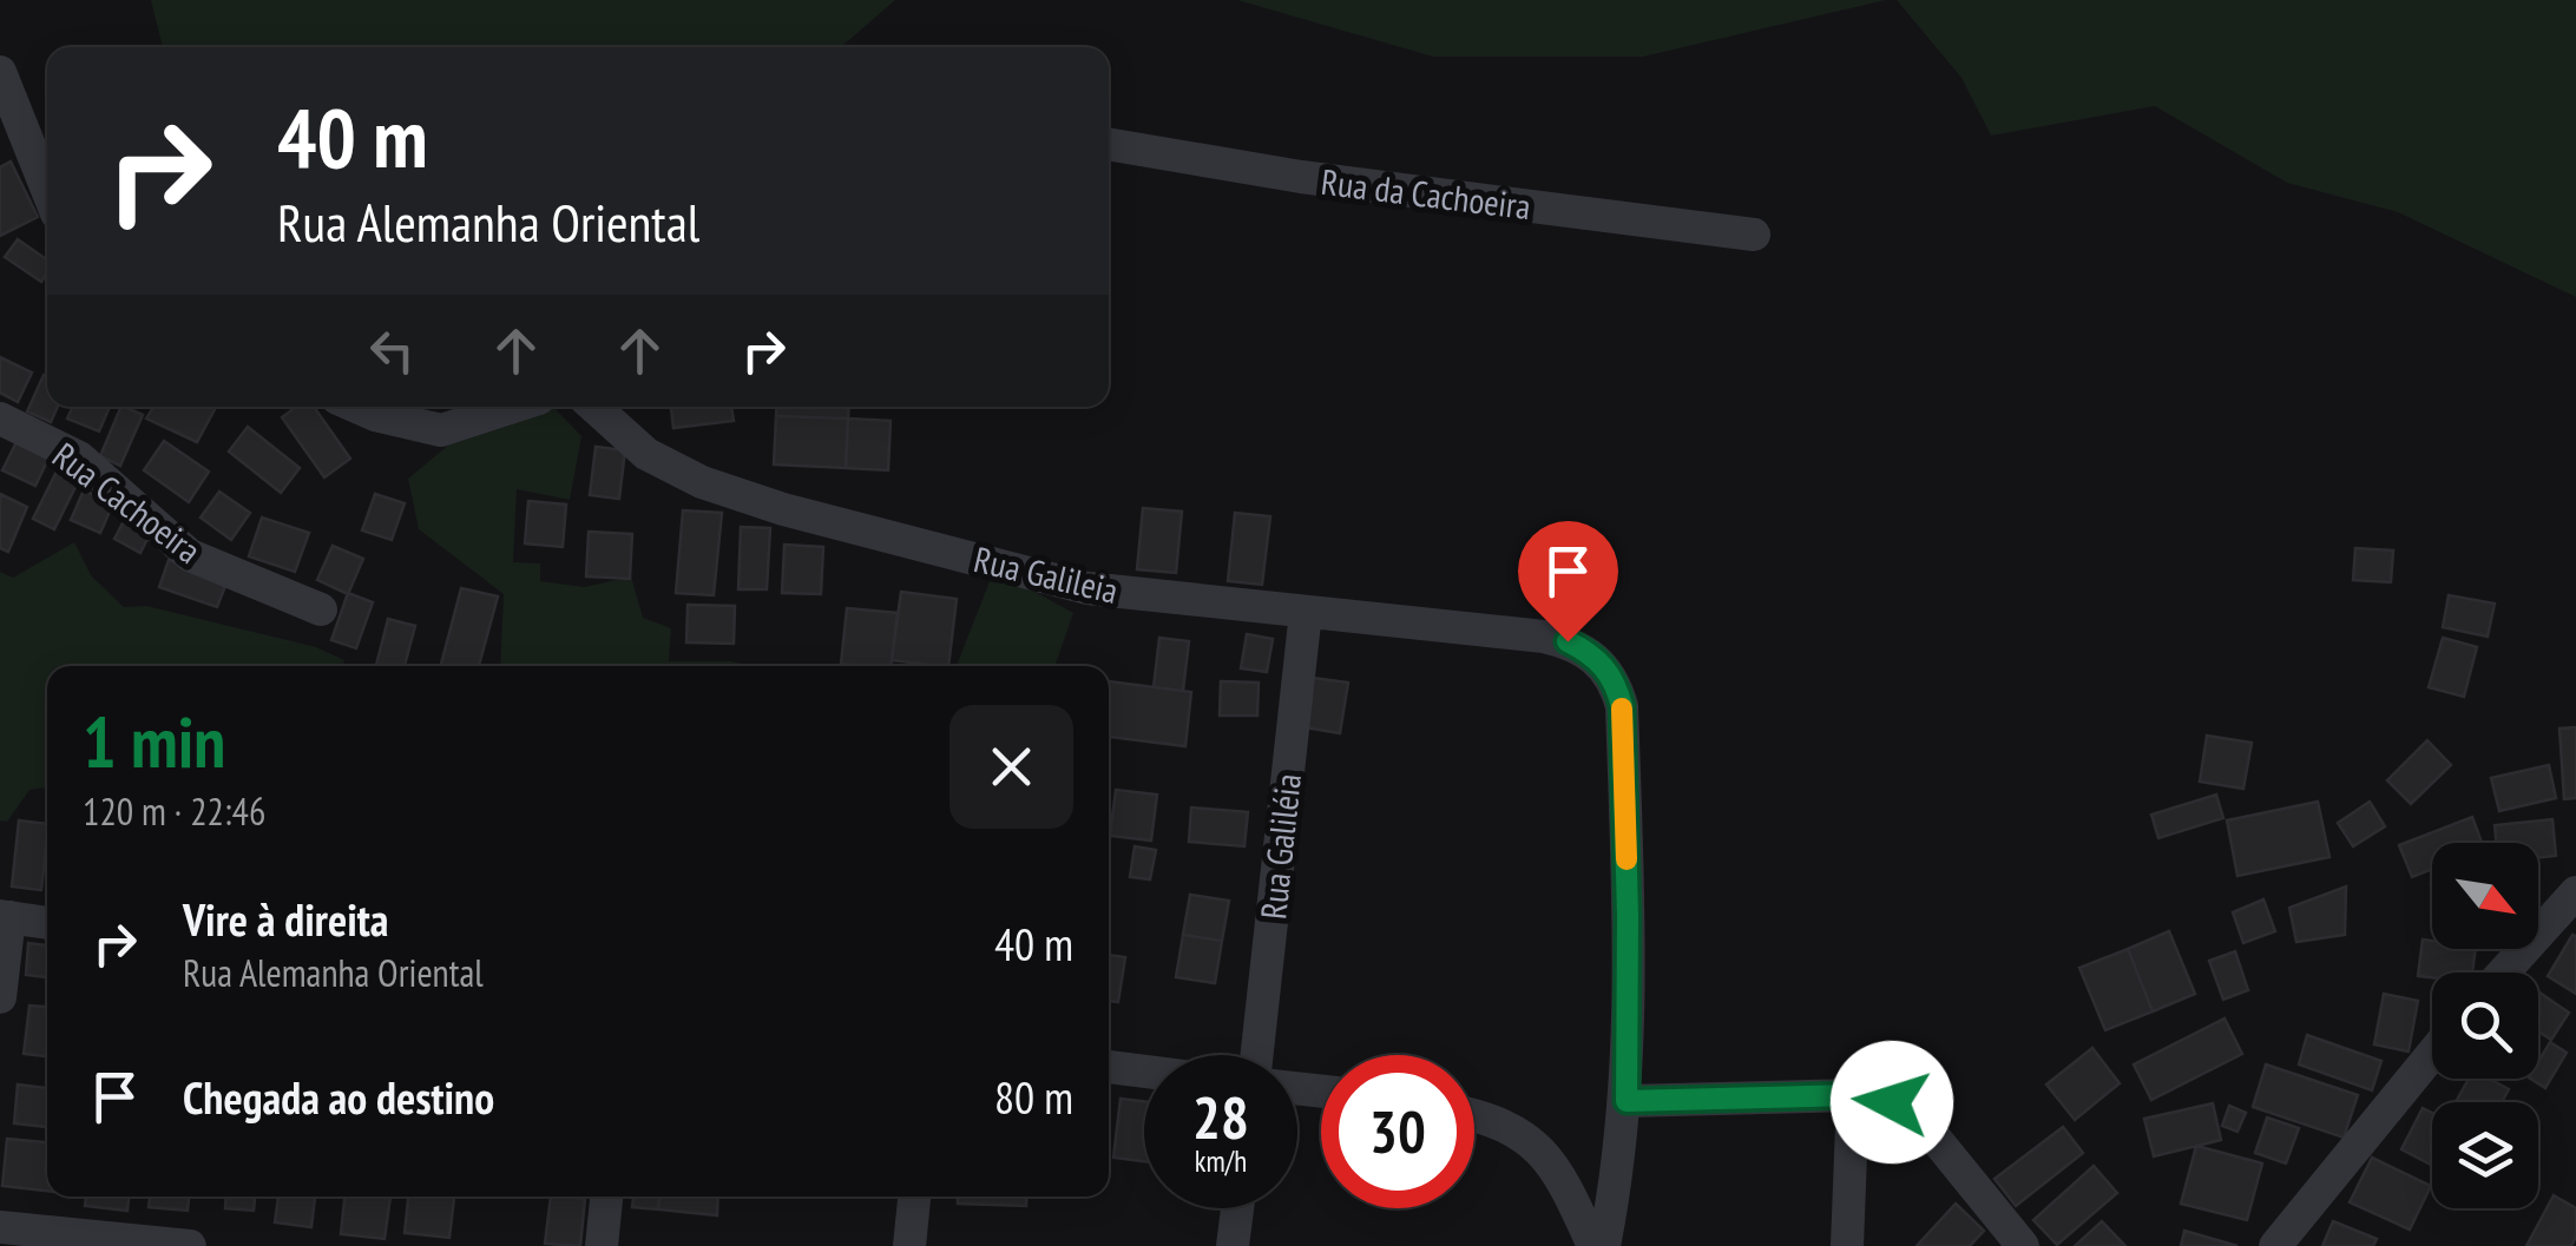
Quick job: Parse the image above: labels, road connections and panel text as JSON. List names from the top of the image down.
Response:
{
  "streets": {
    "street": [
      "Rua da Cachoeira",
      "Rua Cachoeira",
      "Rua Galileia",
      "Rua Galiléia"
    ]
  },
  "crossings": [
    ["Rua Galileia", "Rua Galiléia"]
  ],
  "north": "bottom right",
  "page": {
    "turn": ["40 m", "Rua Alemanha Oriental"],
    "heading": ["1 min", "120 m · 22:46"],
    "list": [
      {
        "name": "Vire à direita",
        "note": "Rua Alemanha Oriental",
        "value": "40 m"
      },
      {
        "name": "Chegada ao destino",
        "value": "80 m"
      }
    ],
    "speed": "28 km/h",
    "limit": "30"
  }
}
